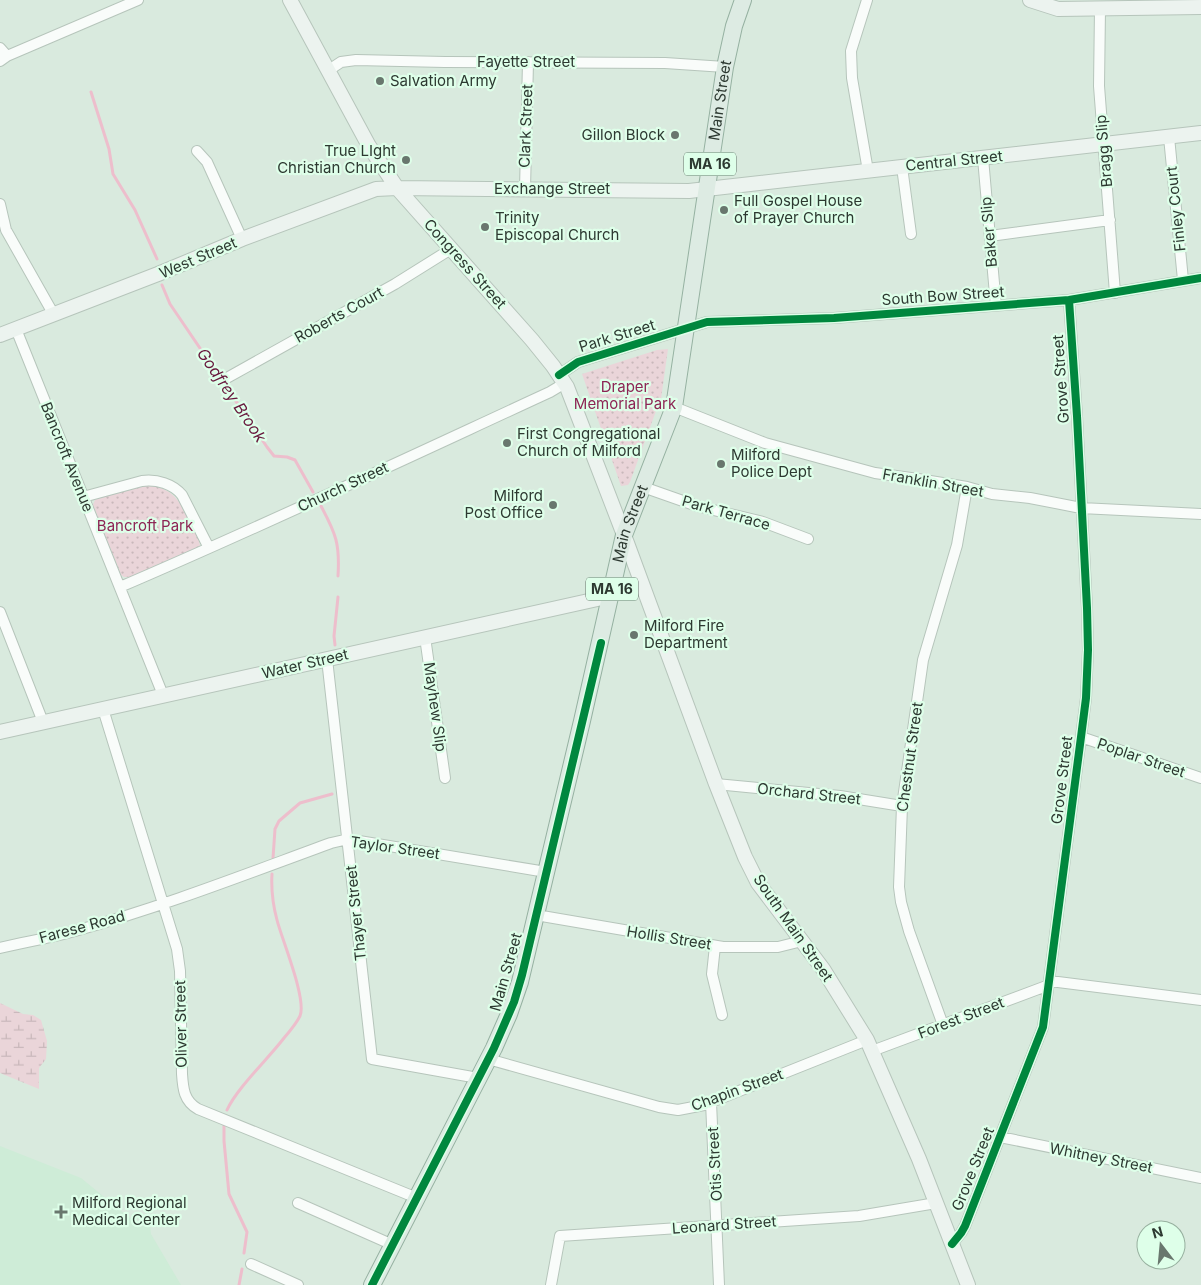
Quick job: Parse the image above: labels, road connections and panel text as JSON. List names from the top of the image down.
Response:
{
  "streets": {
    "main road": [
      "Main Street",
      "Central Street",
      "MA 16",
      "Exchange Street",
      "West Street",
      "Congress Street",
      "Water Street",
      "South Main Street"
    ],
    "street": [
      "Fayette Street",
      "Clark Street",
      "Bragg Slip",
      "Finley Court",
      "Baker Slip",
      "South Bow Street",
      "Roberts Court",
      "Park Street",
      "Grove Street",
      "Bancroft Avenue",
      "Franklin Street",
      "Church Street",
      "Park Terrace",
      "Mayhew Slip",
      "Chestnut Street",
      "Poplar Street",
      "Orchard Street",
      "Taylor Street",
      "Thayer Street",
      "Farese Road",
      "Hollis Street",
      "Forest Street",
      "Oliver Street",
      "Chapin Street",
      "Whitney Street",
      "Otis Street",
      "Leonard Street"
    ]
  },
  "crossings": [
    ["Fayette Street", "Main Street"],
    ["Fayette Street", "Clark Street"],
    ["Fayette Street", "Congress Street"],
    ["Main Street", "Central Street"],
    ["Main Street", "Exchange Street"],
    ["Main Street", "Congress Street"],
    ["Main Street", "South Bow Street"],
    ["Main Street", "Park Street"],
    ["Main Street", "Franklin Street"],
    ["Main Street", "Park Terrace"],
    ["Main Street", "Water Street"],
    ["Main Street", "Taylor Street"],
    ["Main Street", "Thayer Street"],
    ["Main Street", "South Main Street"],
    ["Main Street", "Hollis Street"],
    ["Main Street", "Oliver Street"],
    ["Main Street", "Chapin Street"],
    ["Clark Street", "Exchange Street"],
    ["Bragg Slip", "Central Street"],
    ["Bragg Slip", "South Bow Street"],
    ["Central Street", "Exchange Street"],
    ["Central Street", "Finley Court"],
    ["Central Street", "Baker Slip"],
    ["Exchange Street", "West Street"],
    ["Exchange Street", "Congress Street"],
    ["Finley Court", "South Bow Street"],
    ["Baker Slip", "South Bow Street"],
    ["West Street", "Congress Street"],
    ["West Street", "Bancroft Avenue"],
    ["Congress Street", "Roberts Court"],
    ["Congress Street", "Park Street"],
    ["Congress Street", "Church Street"],
    ["Congress Street", "South Main Street"],
    ["South Bow Street", "Park Street"],
    ["South Bow Street", "Grove Street"],
    ["Park Street", "Church Street"],
    ["Grove Street", "Franklin Street"],
    ["Grove Street", "Poplar Street"],
    ["Grove Street", "South Main Street"],
    ["Grove Street", "Forest Street"],
    ["Grove Street", "Whitney Street"],
    ["Bancroft Avenue", "Church Street"],
    ["Bancroft Avenue", "Water Street"],
    ["Franklin Street", "Chestnut Street"],
    ["Water Street", "Mayhew Slip"],
    ["Water Street", "Thayer Street"],
    ["Water Street", "Oliver Street"],
    ["Chestnut Street", "Orchard Street"],
    ["Chestnut Street", "Forest Street"],
    ["Orchard Street", "South Main Street"],
    ["Taylor Street", "Thayer Street"],
    ["Taylor Street", "Farese Road"],
    ["Taylor Street", "Oliver Street"],
    ["Farese Road", "Oliver Street"],
    ["South Main Street", "Hollis Street"],
    ["South Main Street", "Forest Street"],
    ["South Main Street", "Chapin Street"],
    ["South Main Street", "Leonard Street"],
    ["Forest Street", "Chapin Street"],
    ["Chapin Street", "Otis Street"],
    ["Otis Street", "Leonard Street"]
  ],
  "water": ["Godfrey Brook"],
  "parks": ["Draper Memorial Park", "Bancroft Park"],
  "places": {
    "other": [
      "Salvation Army",
      "Gillon Block",
      "True LIght Christian Church",
      "Full Gospel House of Prayer Church",
      "Trinity Episcopal Church",
      "First Congregational Church of Milford",
      "Milford Police Dept",
      "Milford Post Office",
      "Milford Fire Department"
    ],
    "health": ["Milford Regional Medical Center"]
  },
  "north": "top"
}
